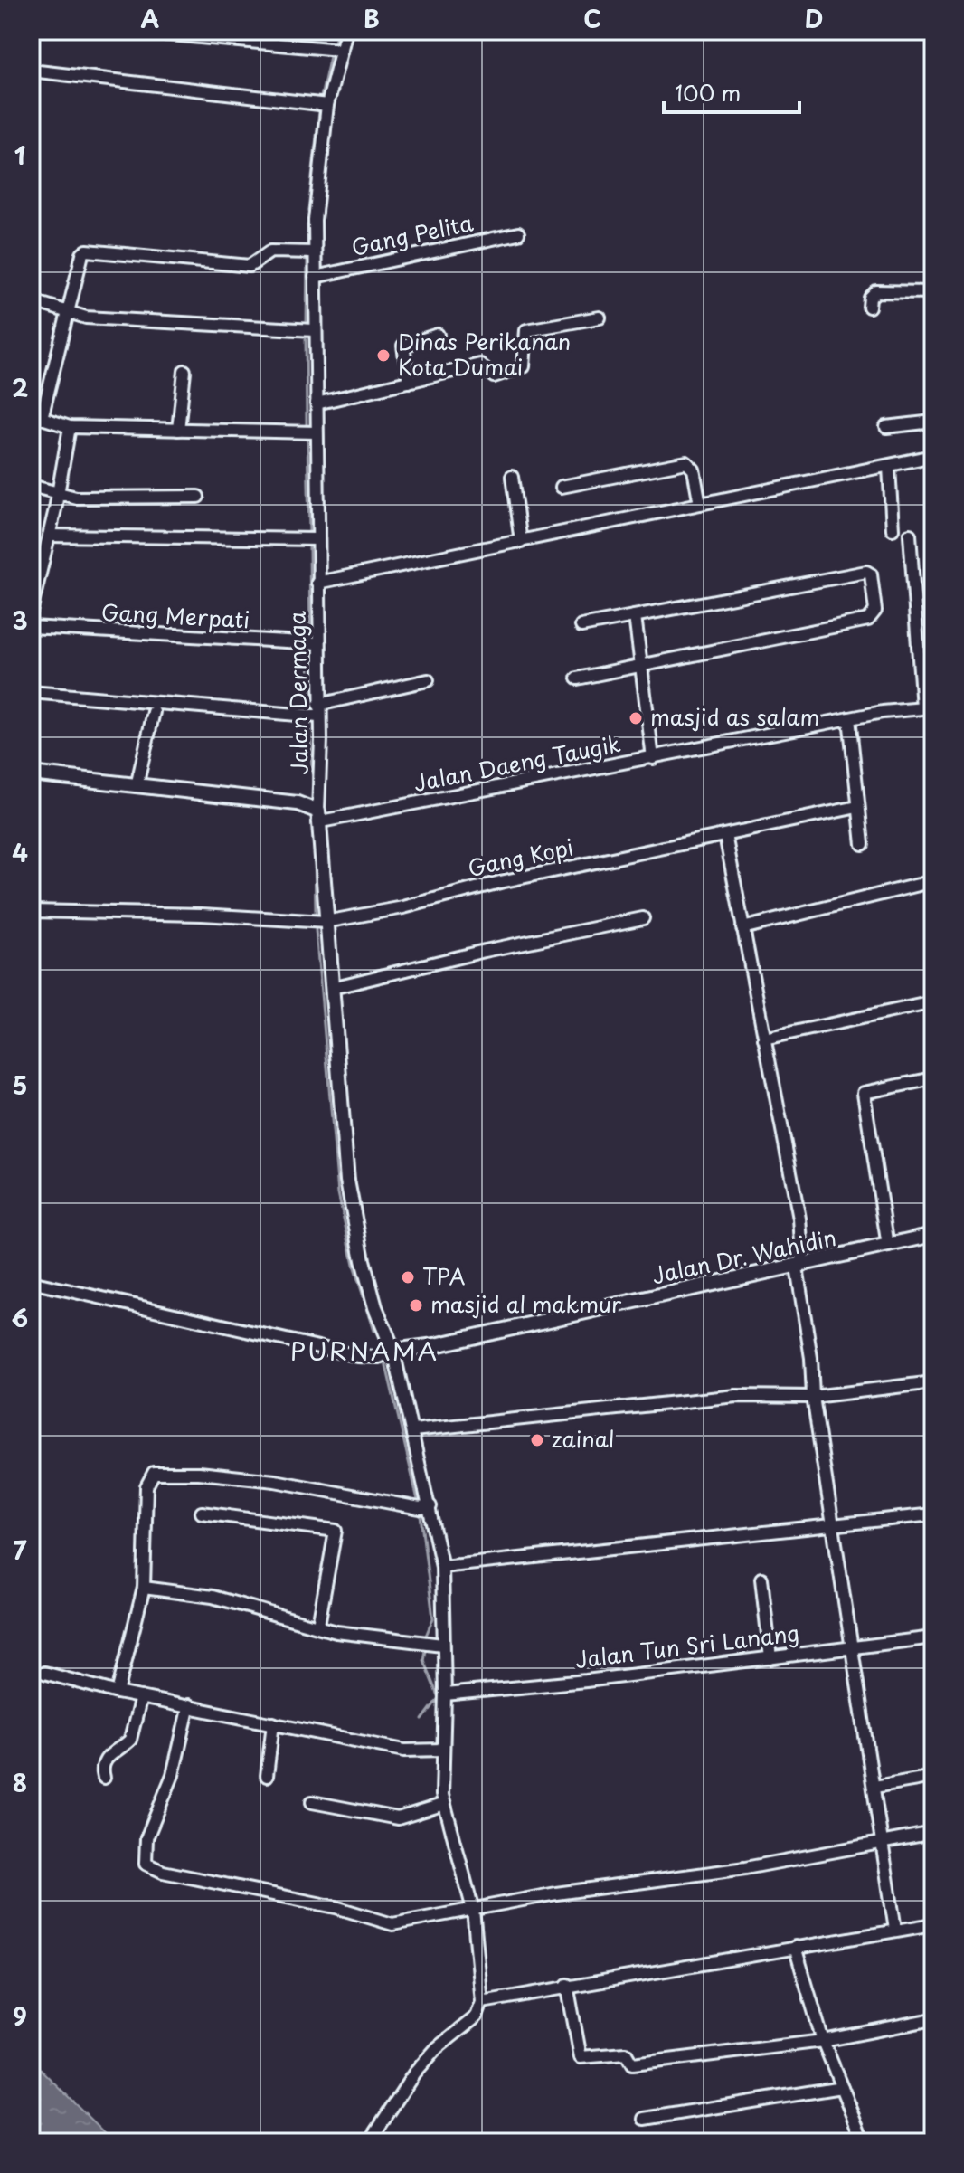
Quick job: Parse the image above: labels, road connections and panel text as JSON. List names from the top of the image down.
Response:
{
  "streets": {
    "main road": ["Jalan Dermaga", "Jalan Dr. Wahidin"],
    "street": [
      "Gang Pelita",
      "Gang Merpati",
      "Jalan Daeng Taugik",
      "Gang Kopi",
      "Jalan Tun Sri Lanang"
    ]
  },
  "crossings": [
    ["Gang Pelita", "Jalan Dermaga"],
    ["Gang Merpati", "Jalan Dermaga"],
    ["Jalan Dermaga", "Jalan Daeng Taugik"],
    ["Jalan Dermaga", "Gang Kopi"],
    ["Jalan Dermaga", "Jalan Dr. Wahidin"]
  ],
  "districts": ["PURNAMA"],
  "places": [
    "Dinas Perikanan Kota Dumai",
    "masjid as salam",
    "TPA",
    "masjid al makmur",
    "zainal"
  ],
  "scale_bar": "100 m",
  "grid": {
    "columns": [
      "A",
      "B",
      "C",
      "D"
    ],
    "rows": [
      "1",
      "2",
      "3",
      "4",
      "5",
      "6",
      "7",
      "8",
      "9"
    ]
  }
}
